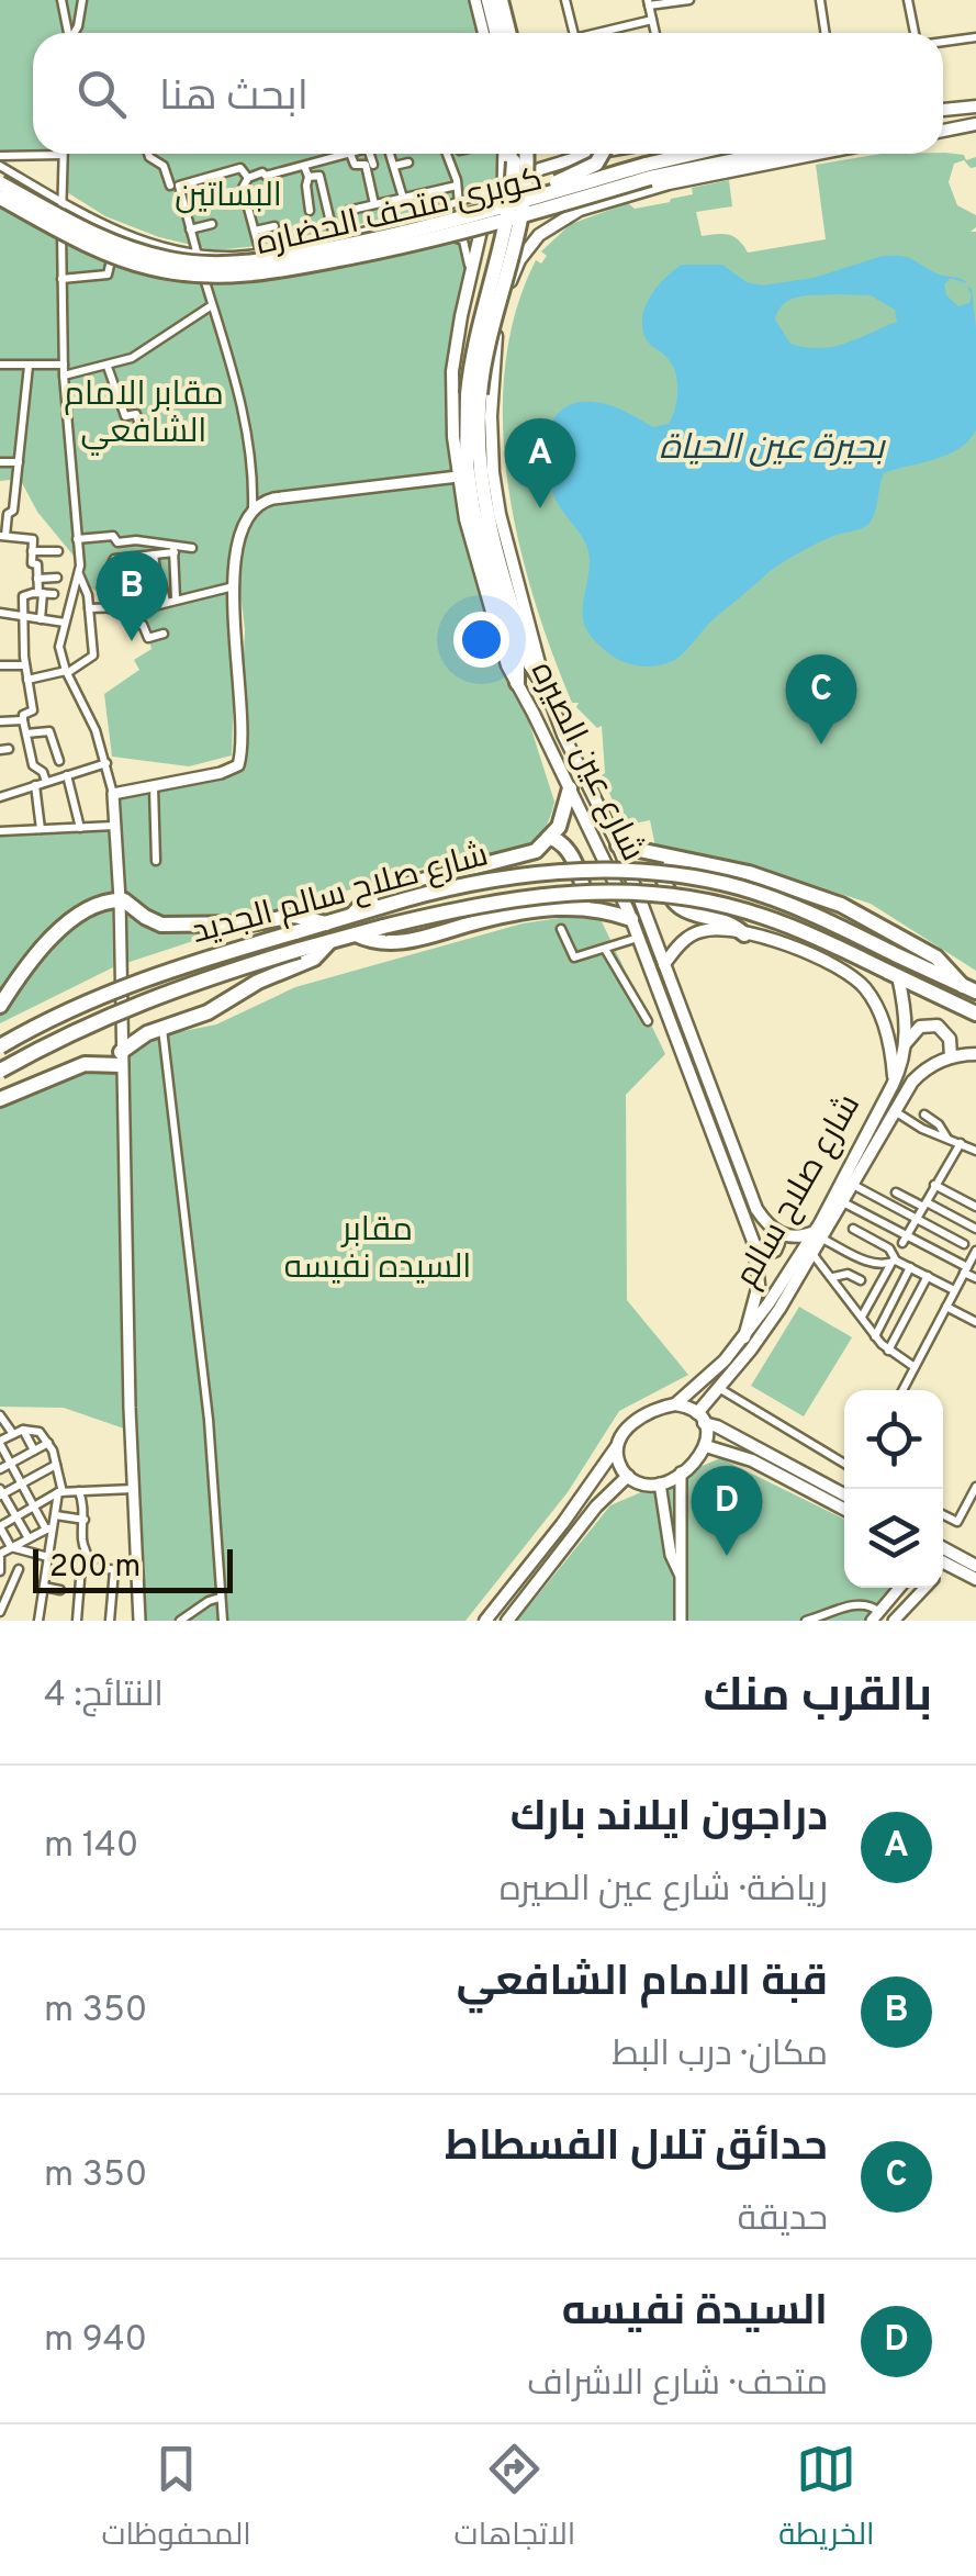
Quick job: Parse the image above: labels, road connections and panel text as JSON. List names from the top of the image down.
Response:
{
  "streets": {
    "highway": ["كوبرى متحف الحضاره", "شارع صلاح سالم الجديد"],
    "main road": ["شارع عين الصيره", "شارع صلاح سالم"]
  },
  "crossings": [
    ["كوبرى متحف الحضاره", "شارع عين الصيره"],
    ["شارع عين الصيره", "شارع صلاح سالم"],
    ["شارع صلاح سالم الجديد", "شارع صلاح سالم"]
  ],
  "water": ["بحيرة عين الحياة"],
  "parks": ["البساتين", "مقابر الامام الشافعي", "مقابر السيده نفيسه"],
  "scale_bar": "200 m",
  "page": {
    "search": "ابحث هنا",
    "pins": [
      "A",
      "B",
      "C",
      "D"
    ],
    "scale": "200 m",
    "heading": ["بالقرب منك", "النتائج: 4"],
    "list": [
      {
        "mark": "A",
        "name": "دراجون ايلاند بارك",
        "note": "رياضة · شارع عين الصيره",
        "value": "140 m"
      },
      {
        "mark": "B",
        "name": "قبة الامام الشافعي",
        "note": "مكان · درب البط",
        "value": "350 m"
      },
      {
        "mark": "C",
        "name": "حدائق تلال الفسطاط",
        "note": "حديقة",
        "value": "350 m"
      },
      {
        "mark": "D",
        "name": "السيدة نفيسه",
        "note": "متحف · شارع الاشراف",
        "value": "940 m"
      }
    ],
    "nav": ["الخريطة", "الاتجاهات", "المحفوظات"]
  }
}
